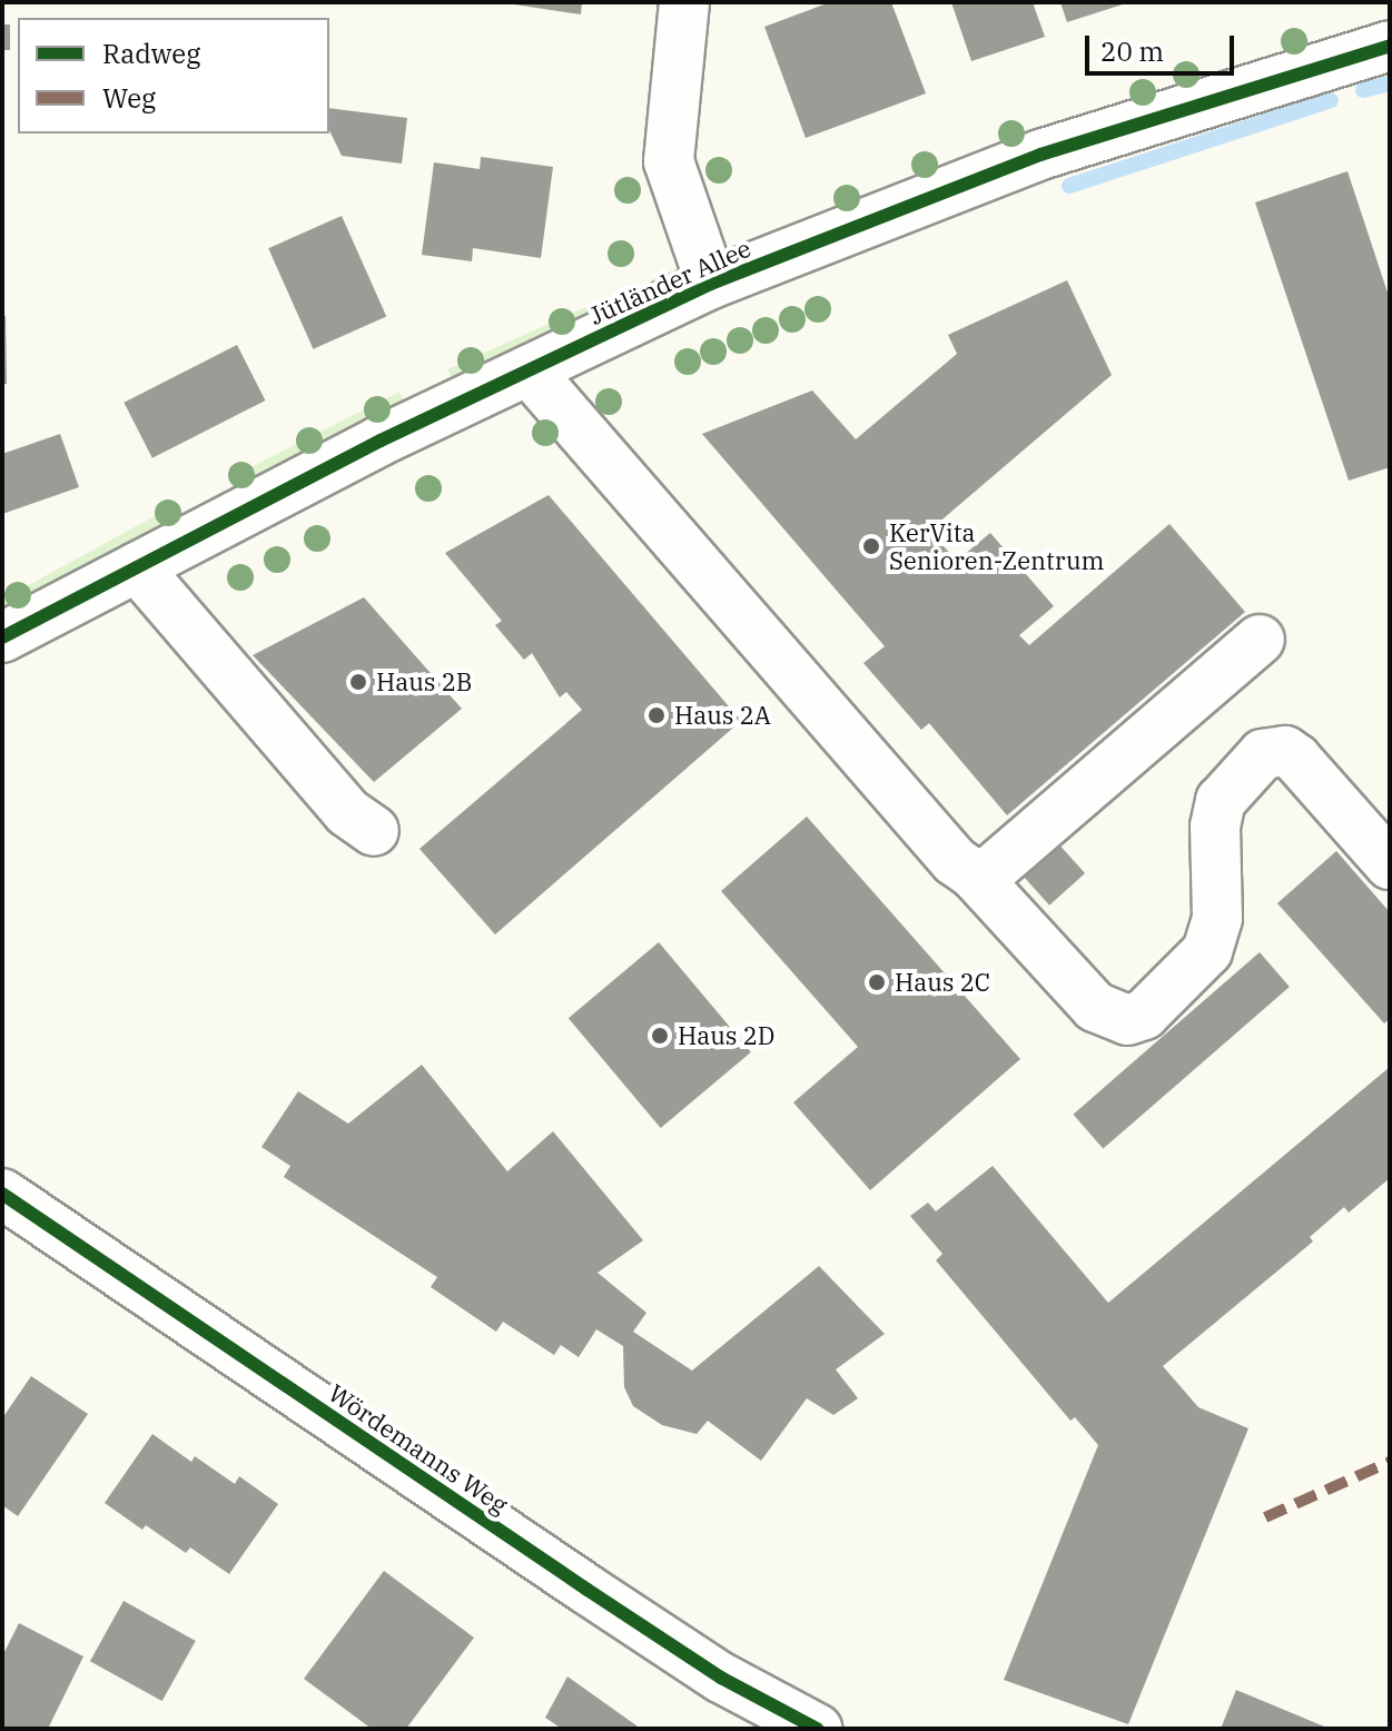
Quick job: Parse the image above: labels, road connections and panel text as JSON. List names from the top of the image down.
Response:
{
  "streets": {
    "street": ["Jütländer Allee", "Wördemanns Weg"]
  },
  "places": [
    "KerVita Senioren-Zentrum",
    "Haus 2B",
    "Haus 2A",
    "Haus 2C",
    "Haus 2D"
  ],
  "legend": ["Radweg", "Weg"],
  "scale_bar": "20 m"
}
